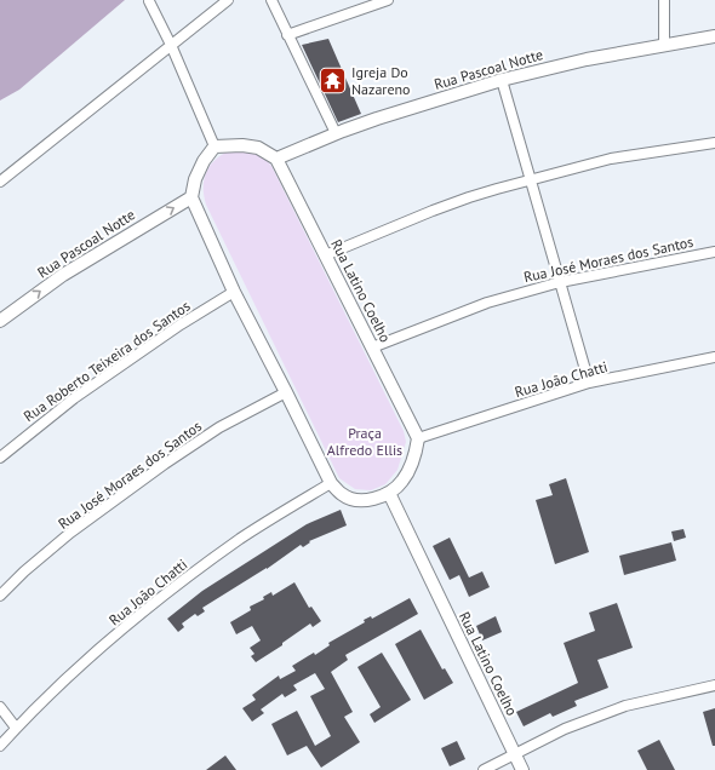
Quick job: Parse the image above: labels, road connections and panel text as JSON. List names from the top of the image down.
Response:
{
  "streets": {
    "street": [
      "Rua Pascoal Notte",
      "Rua José Moraes dos Santos",
      "Rua Latino Coelho",
      "Rua Roberto Teixeira dos Santos",
      "Rua João Chatti"
    ]
  },
  "crossings": [
    ["Rua Pascoal Notte", "Rua Latino Coelho"],
    ["Rua José Moraes dos Santos", "Rua Latino Coelho"],
    ["Rua Latino Coelho", "Rua João Chatti"]
  ],
  "parks": ["Praça Alfredo Ellis"],
  "places": {
    "temple": ["Igreja Do Nazareno"]
  }
}
